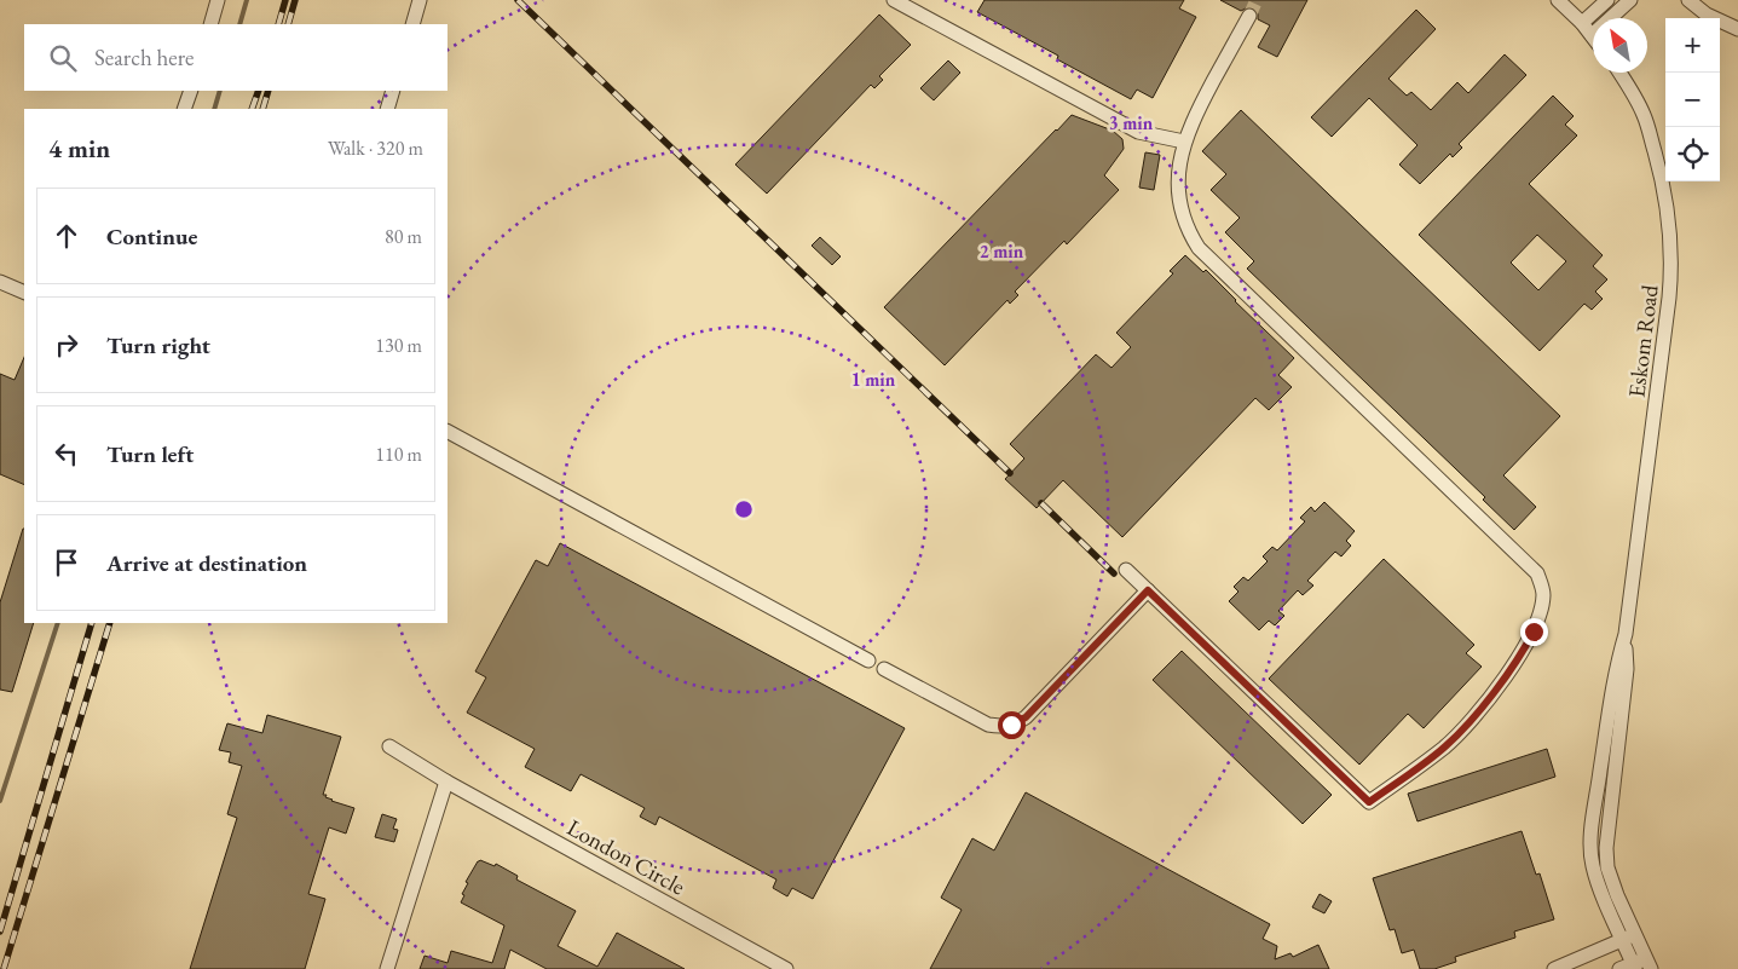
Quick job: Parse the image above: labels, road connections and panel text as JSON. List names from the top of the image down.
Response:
{
  "streets": {
    "street": ["Eskom Road", "London Circle"]
  },
  "north": "top left",
  "page": {
    "map_buttons": ["+", "−"],
    "search": "Search here",
    "heading": ["4 min", "Walk · 320 m"],
    "list": [
      ["Continue", "80 m"],
      ["Turn right", "130 m"],
      ["Turn left", "110 m"],
      "Arrive at destination"
    ]
  },
  "rings": ["3 min", "2 min", "1 min"]
}
